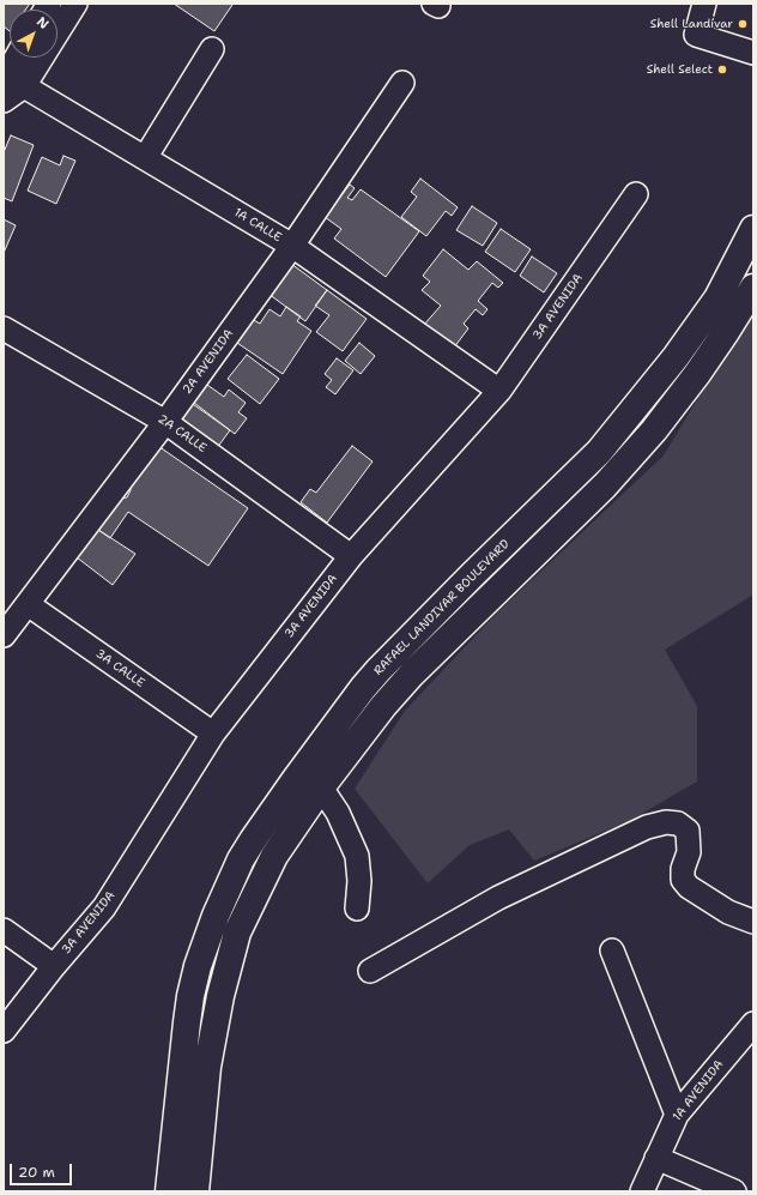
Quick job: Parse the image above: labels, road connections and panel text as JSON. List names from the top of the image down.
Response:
{
  "streets": {
    "main road": ["RAFAEL LANDIVAR BOULEVARD"],
    "street": [
      "1A CALLE",
      "3A AVENIDA",
      "2A AVENIDA",
      "2A CALLE",
      "3A CALLE",
      "1A AVENIDA"
    ]
  },
  "crossings": [
    ["1A CALLE", "3A AVENIDA"],
    ["1A CALLE", "2A AVENIDA"],
    ["3A AVENIDA", "2A CALLE"],
    ["3A AVENIDA", "3A CALLE"],
    ["2A AVENIDA", "2A CALLE"],
    ["2A AVENIDA", "3A CALLE"]
  ],
  "places": ["Shell Landívar", "Shell Select"],
  "scale_bar": "20 m",
  "north": "top right"
}
